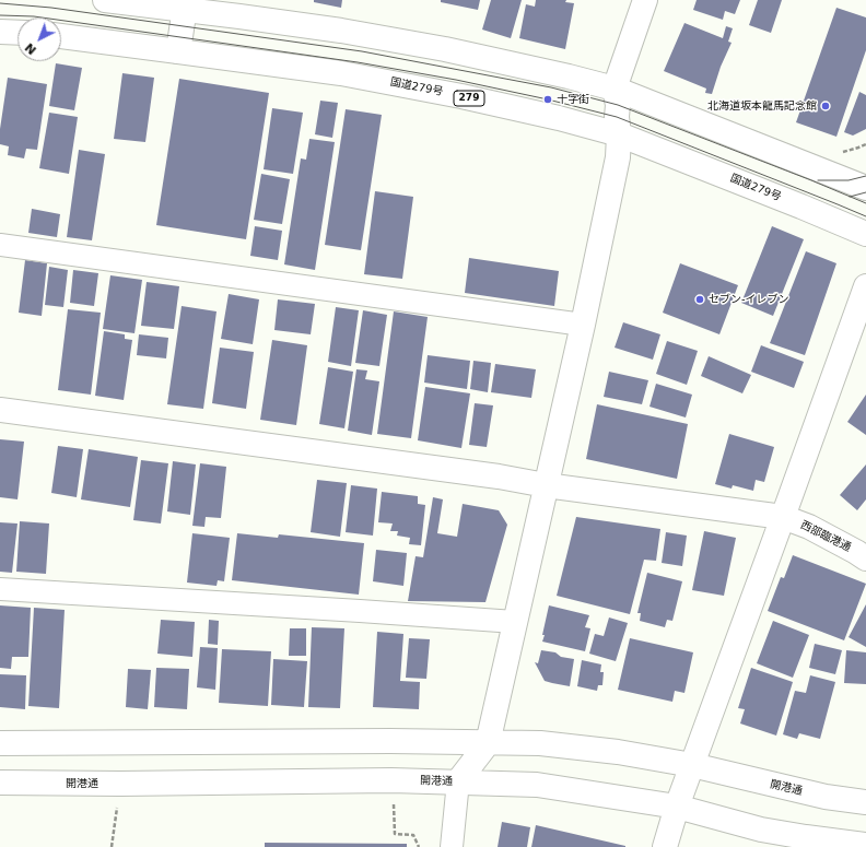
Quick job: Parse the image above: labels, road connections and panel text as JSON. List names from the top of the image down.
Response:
{
  "streets": {
    "main road": [
      "国道279号",
      "279",
      "西部臨港通",
      "開港通"
    ]
  },
  "places": ["十字街", "北海道坂本龍馬記念館", "セブン-イレブン"],
  "north": "bottom left"
}
